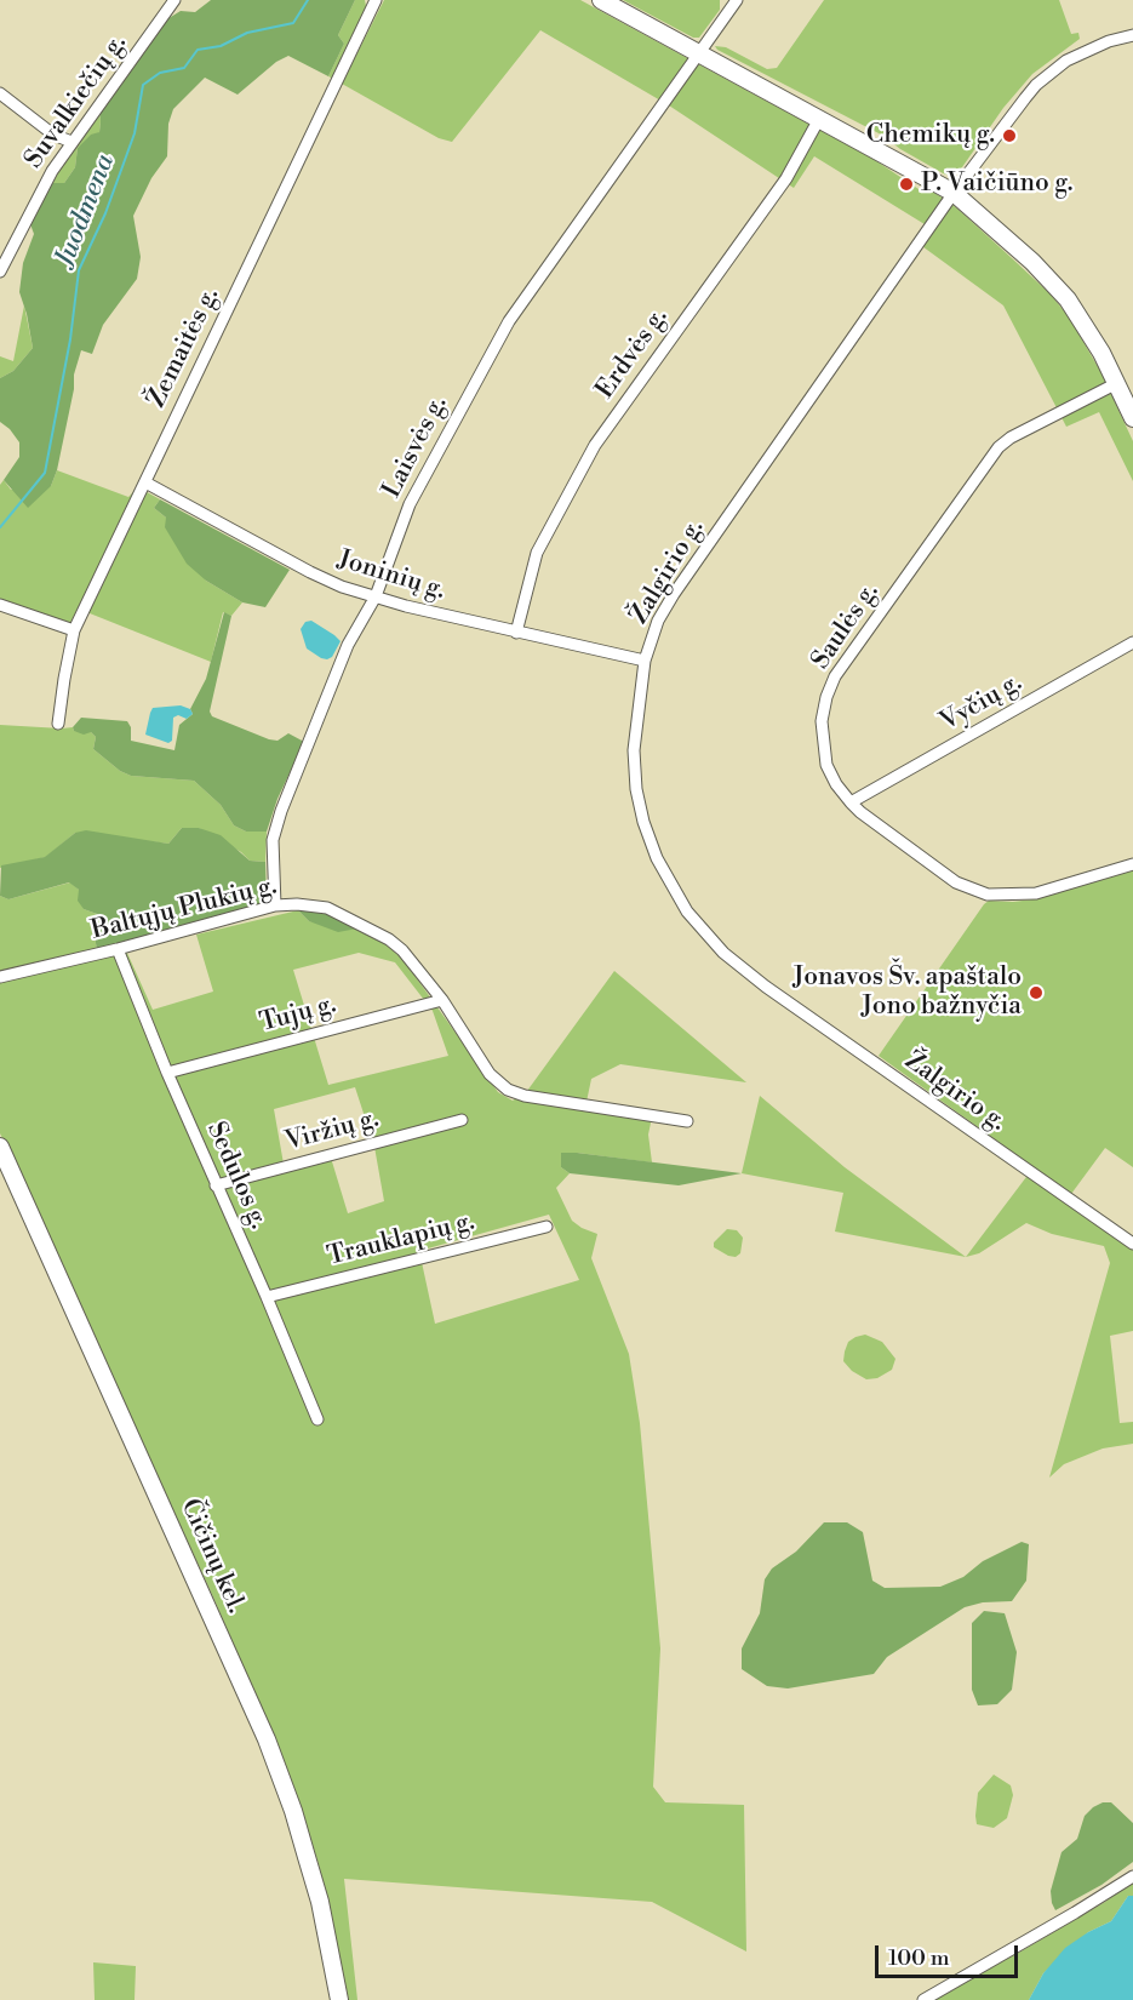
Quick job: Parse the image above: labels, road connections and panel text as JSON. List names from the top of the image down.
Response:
{
  "streets": {
    "main road": ["Čičinų kel."],
    "street": [
      "Suvalkiečių g.",
      "Žemaitės g.",
      "Erdvės g.",
      "Laisvės g.",
      "Žalgirio g.",
      "Joninių g.",
      "Saulės g.",
      "Vyčių g.",
      "Baltųjų Plukių g.",
      "Tujų g.",
      "Viržių g.",
      "Sedulos g.",
      "Trauklapių g."
    ]
  },
  "crossings": [
    ["Žemaitės g.", "Joninių g."],
    ["Erdvės g.", "Joninių g."],
    ["Laisvės g.", "Joninių g."],
    ["Laisvės g.", "Baltųjų Plukių g."],
    ["Žalgirio g.", "Joninių g."],
    ["Saulės g.", "Vyčių g."],
    ["Baltųjų Plukių g.", "Tujų g."],
    ["Baltųjų Plukių g.", "Sedulos g."],
    ["Tujų g.", "Sedulos g."],
    ["Viržių g.", "Sedulos g."],
    ["Sedulos g.", "Trauklapių g."]
  ],
  "water": ["Juodmena"],
  "places": ["Chemikų g.", "P. Vaičiūno g.", "Jonavos Šv. apaštalo Jono bažnyčia"],
  "scale_bar": "100 m"
}
